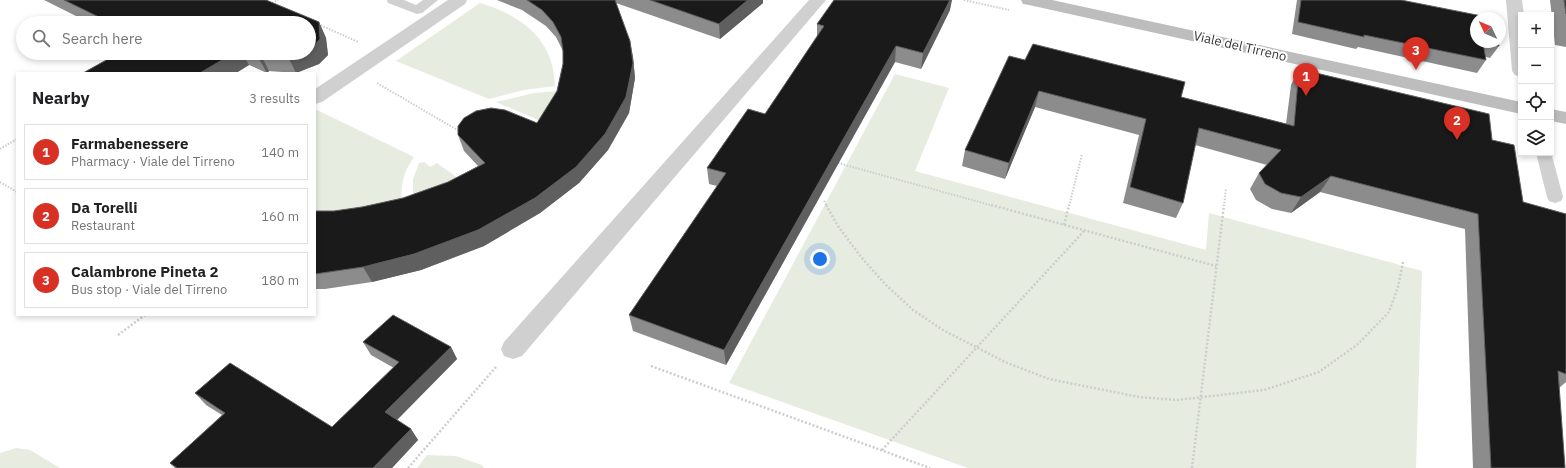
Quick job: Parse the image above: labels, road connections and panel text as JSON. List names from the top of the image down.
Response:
{
  "streets": {
    "main road": ["Viale del Tirreno"]
  },
  "north": "top left",
  "page": {
    "map_buttons": ["+", "−"],
    "search": "Search here",
    "pins": ["3", "1", "2"],
    "heading": ["Nearby", "3 results"],
    "list": [
      {
        "mark": "1",
        "name": "Farmabenessere",
        "note": "Pharmacy · Viale del Tirreno",
        "value": "140 m"
      },
      {
        "mark": "2",
        "name": "Da Torelli",
        "note": "Restaurant",
        "value": "160 m"
      },
      {
        "mark": "3",
        "name": "Calambrone Pineta 2",
        "note": "Bus stop · Viale del Tirreno",
        "value": "180 m"
      }
    ]
  }
}
